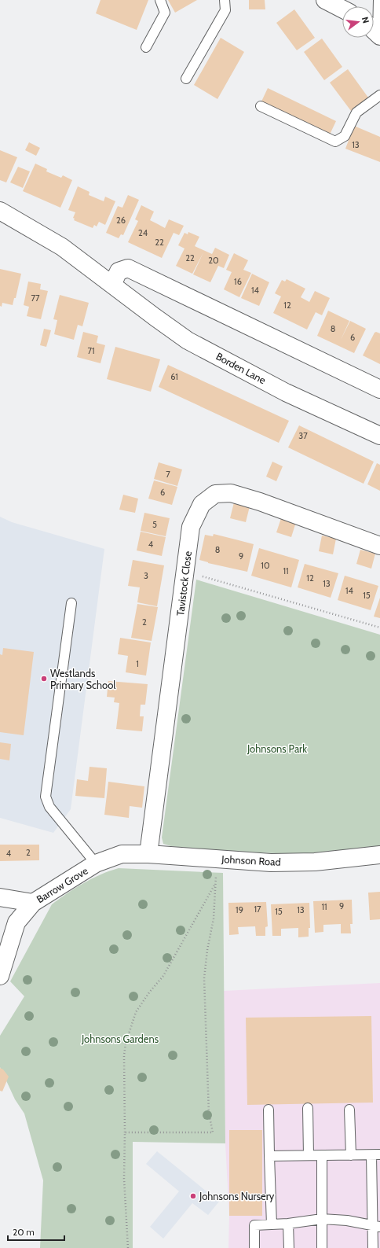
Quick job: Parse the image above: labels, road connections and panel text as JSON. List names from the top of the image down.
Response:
{
  "streets": {
    "street": [
      "Borden Lane",
      "Tavistock Close",
      "Johnson Road",
      "Barrow Grove"
    ]
  },
  "crossings": [
    ["Tavistock Close", "Johnson Road"],
    ["Johnson Road", "Barrow Grove"]
  ],
  "parks": ["Johnsons Park", "Johnsons Gardens"],
  "places": ["Westlands Primary School", "Johnsons Nursery"],
  "house_numbers": [
    "13",
    "26",
    "24",
    "22",
    "22",
    "20",
    "16",
    "14",
    "77",
    "12",
    "8",
    "6",
    "71",
    "61",
    "37",
    "7",
    "6",
    "5",
    "4",
    "8",
    "9",
    "10",
    "11",
    "3",
    "12",
    "13",
    "14",
    "15",
    "2",
    "1",
    "2",
    "4",
    "9",
    "11",
    "17",
    "19",
    "13",
    "15"
  ],
  "scale_bar": "20 m",
  "north": "right"
}
